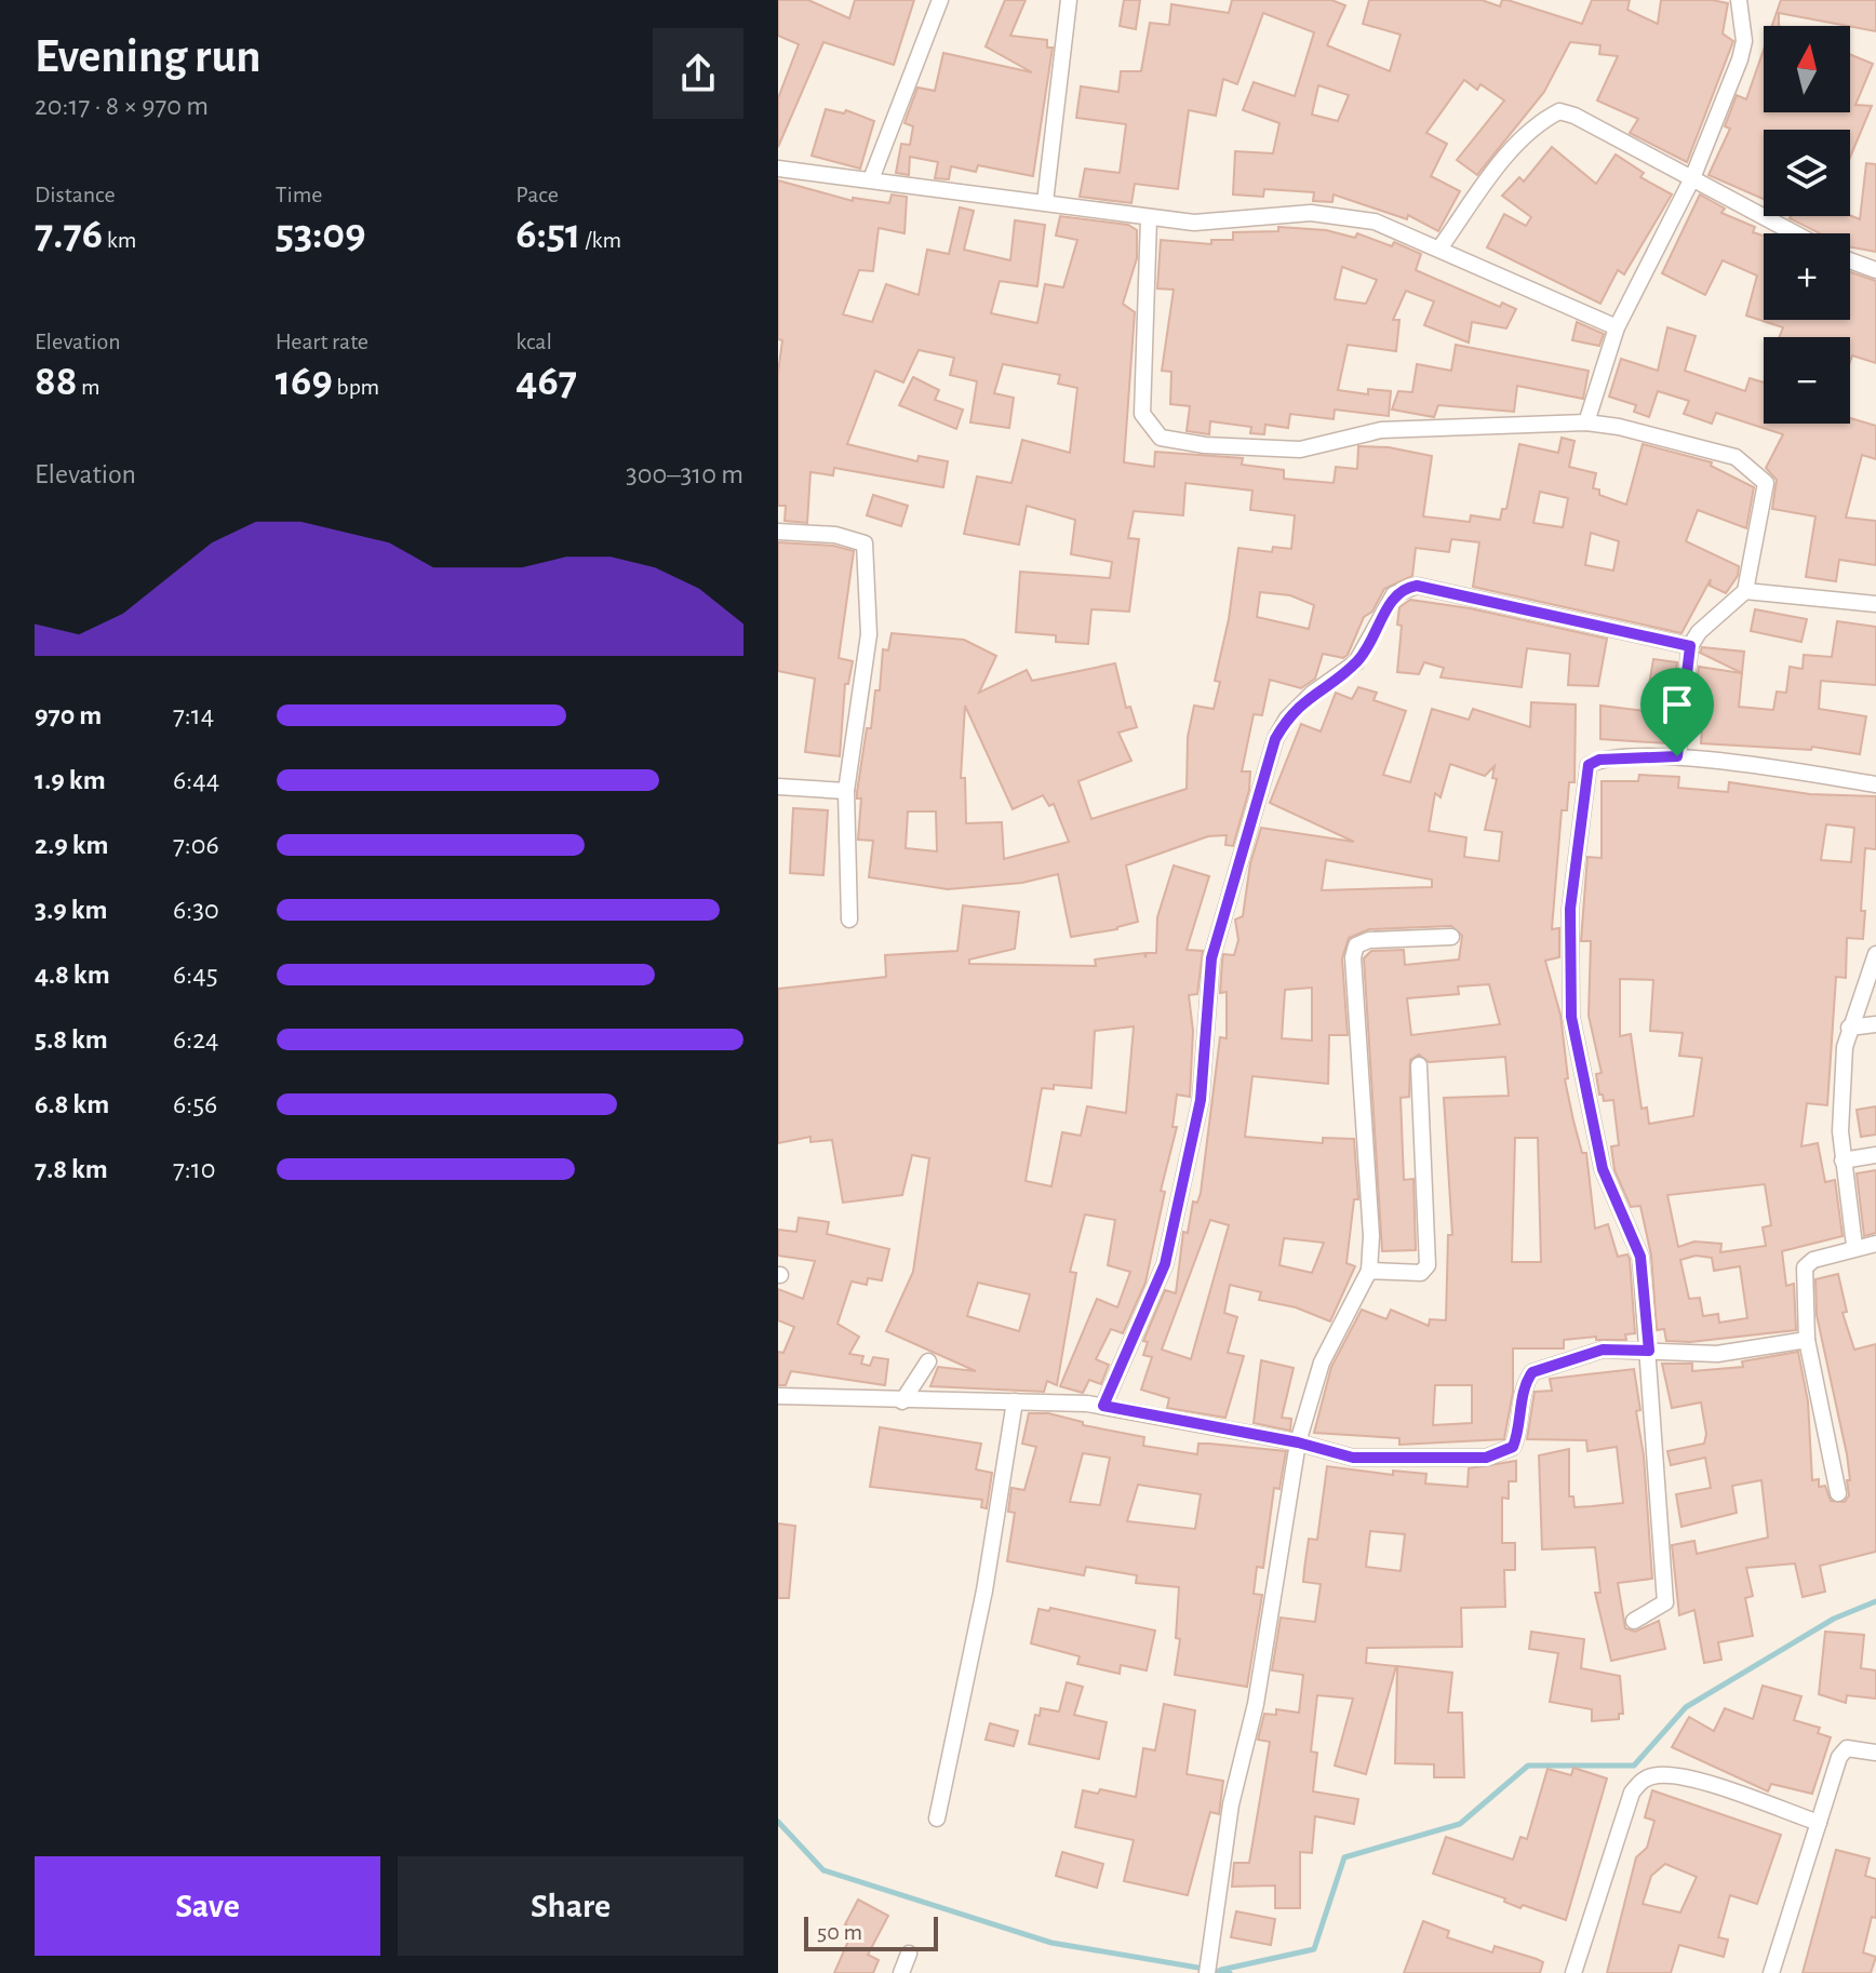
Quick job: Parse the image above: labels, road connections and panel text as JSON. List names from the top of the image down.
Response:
{
  "scale_bar": "50 m",
  "north": "top",
  "page": {
    "heading": ["Evening run", "20:17 · 8 × 970 m"],
    "map_buttons": ["+", "−"],
    "stats": [
      ["Distance", "7.76 km"],
      ["Time", "53:09"],
      ["Pace", "6:51 /km"],
      ["Elevation", "88 m"],
      ["Heart rate", "169 bpm"],
      ["kcal", "467"]
    ],
    "chart": ["Elevation", "300–310 m"],
    "list": [
      {
        "name": "970 m",
        "note": "7:14"
      },
      {
        "name": "1.9 km",
        "note": "6:44"
      },
      {
        "name": "2.9 km",
        "note": "7:06"
      },
      {
        "name": "3.9 km",
        "note": "6:30"
      },
      {
        "name": "4.8 km",
        "note": "6:45"
      },
      {
        "name": "5.8 km",
        "note": "6:24"
      },
      {
        "name": "6.8 km",
        "note": "6:56"
      },
      {
        "name": "7.8 km",
        "note": "7:10"
      }
    ],
    "buttons": ["Save", "Share"],
    "scale": "50 m"
  }
}
